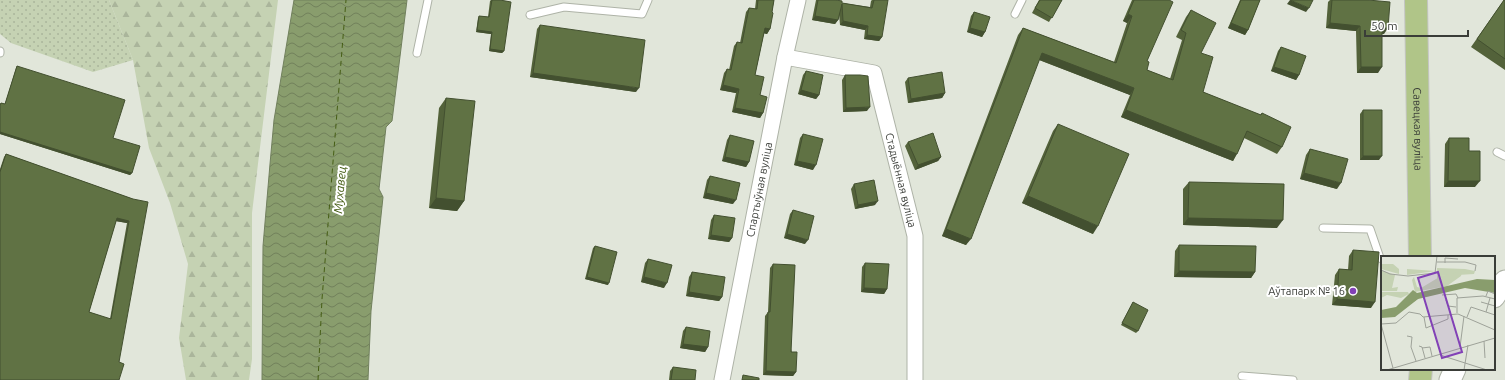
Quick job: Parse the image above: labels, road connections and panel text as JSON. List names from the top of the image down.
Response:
{
  "streets": {
    "main road": ["Савецкая вуліца"],
    "street": ["Стадыённая вуліца", "Спартыўная вуліца"]
  },
  "crossings": [
    ["Стадыённая вуліца", "Спартыўная вуліца"]
  ],
  "water": ["Мухавец"],
  "places": ["Аўтапарк № 16"],
  "scale_bar": "50 m"
}
